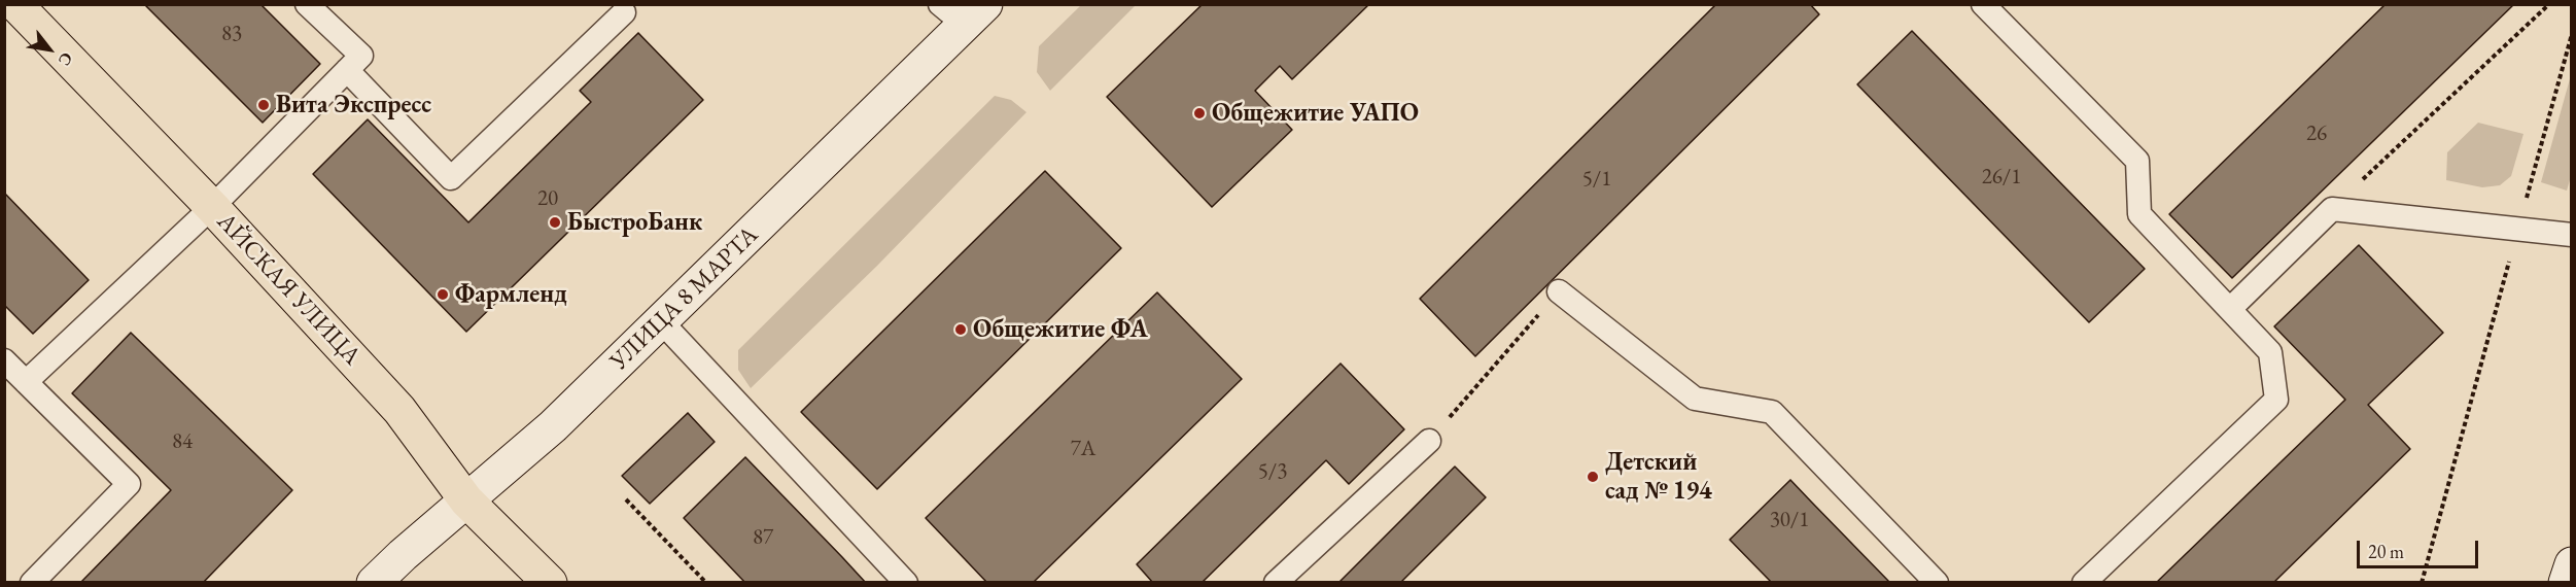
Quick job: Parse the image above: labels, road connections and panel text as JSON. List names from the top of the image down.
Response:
{
  "streets": {
    "main road": ["АЙСКАЯ УЛИЦА", "УЛИЦА 8 МАРТА"]
  },
  "crossings": [
    ["АЙСКАЯ УЛИЦА", "УЛИЦА 8 МАРТА"]
  ],
  "places": [
    "Вита Экспресс",
    "Общежитие УАПО",
    "БыстроБанк",
    "Фармленд",
    "Общежитие ФА",
    "Детский сад № 194"
  ],
  "house_numbers": [
    "83",
    "26",
    "26/1",
    "5/1",
    "20",
    "84",
    "7А",
    "5/3",
    "30/1",
    "87"
  ],
  "scale_bar": "20 m",
  "north": "bottom right"
}
